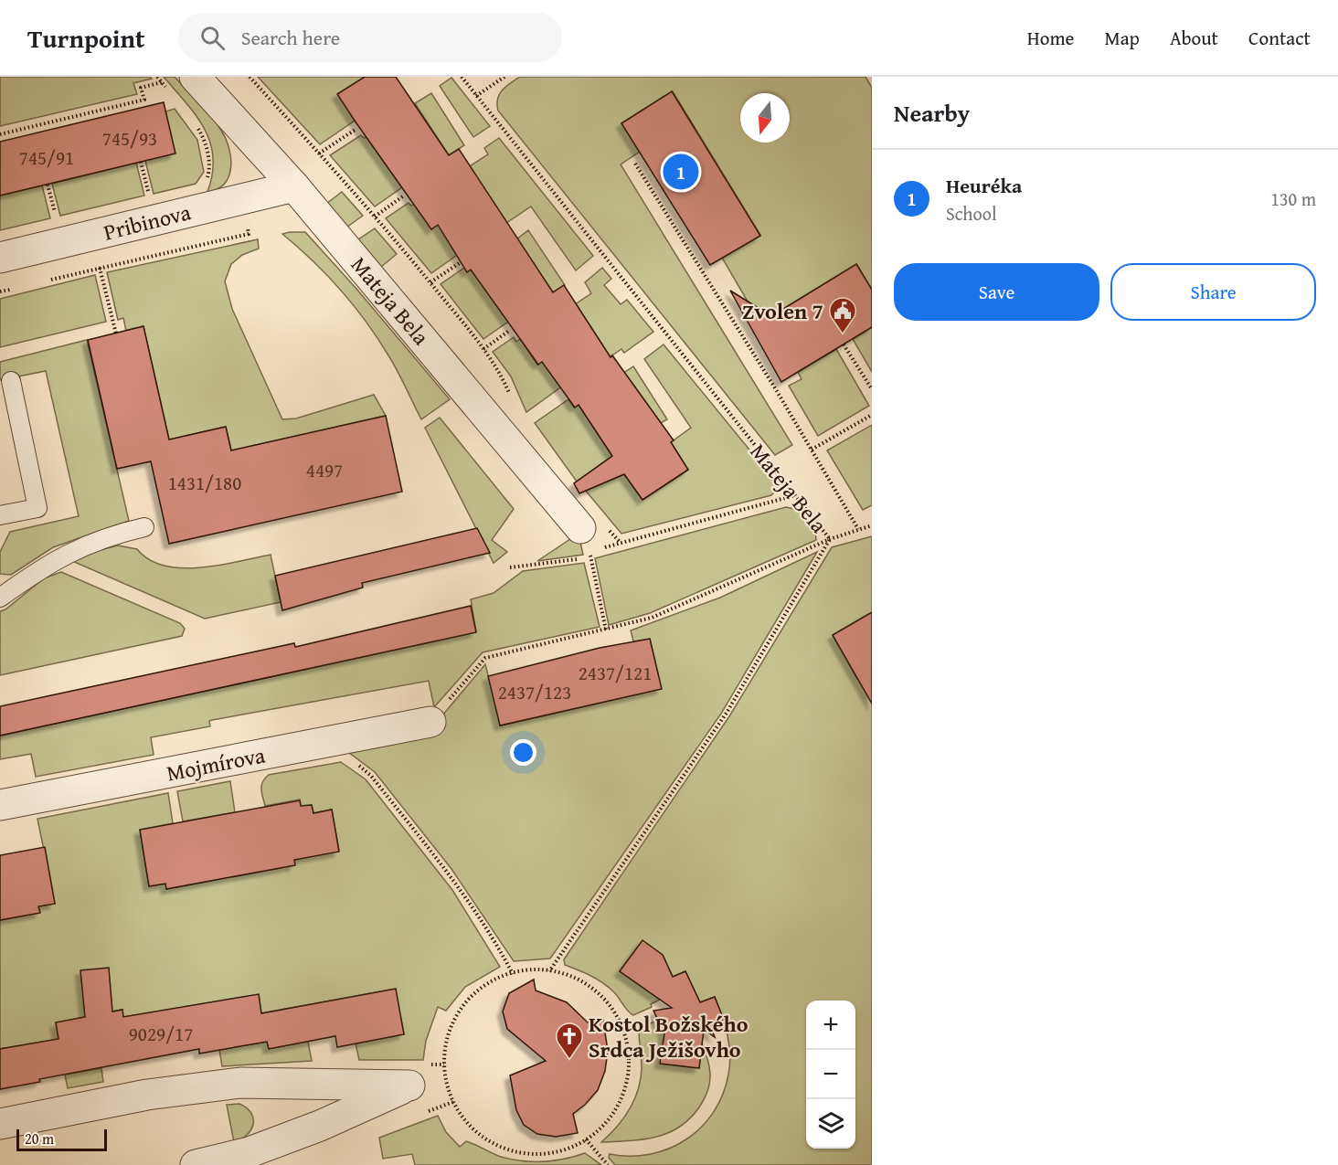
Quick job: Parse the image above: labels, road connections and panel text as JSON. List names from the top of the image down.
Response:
{
  "streets": {
    "street": ["Pribinova", "Mateja Bela", "Mojmírova"]
  },
  "crossings": [
    ["Pribinova", "Mateja Bela"]
  ],
  "places": {
    "public building": ["Zvolen 7"],
    "church": ["Kostol Božského Srdca Ježišovho"]
  },
  "house_numbers": [
    "745/93",
    "745/91",
    "4497",
    "1431/180",
    "2437/121",
    "2437/123",
    "9029/17"
  ],
  "scale_bar": "20 m",
  "north": "bottom",
  "page": {
    "header": "Turnpoint",
    "search": "Search here",
    "nav": [
      "Home",
      "Map",
      "About",
      "Contact"
    ],
    "heading": "Nearby",
    "list": [
      {
        "mark": "1",
        "name": "Heuréka",
        "note": "School",
        "value": "130 m"
      }
    ],
    "pins": "1",
    "buttons": ["Save", "Share"],
    "map_buttons": ["+", "−"],
    "scale": "20 m"
  }
}
